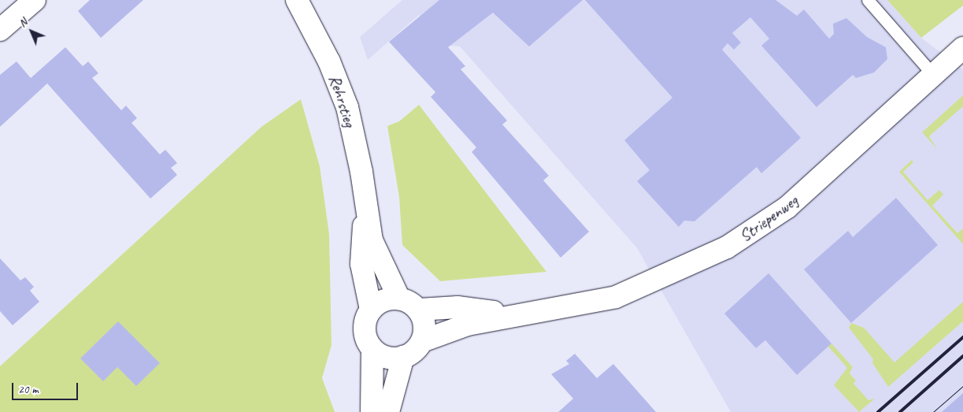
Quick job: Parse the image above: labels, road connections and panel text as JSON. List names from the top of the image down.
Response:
{
  "streets": {
    "street": ["Rehrstieg", "Striepenweg"]
  },
  "crossings": [
    ["Rehrstieg", "Striepenweg"]
  ],
  "scale_bar": "20 m",
  "north": "top left"
}
